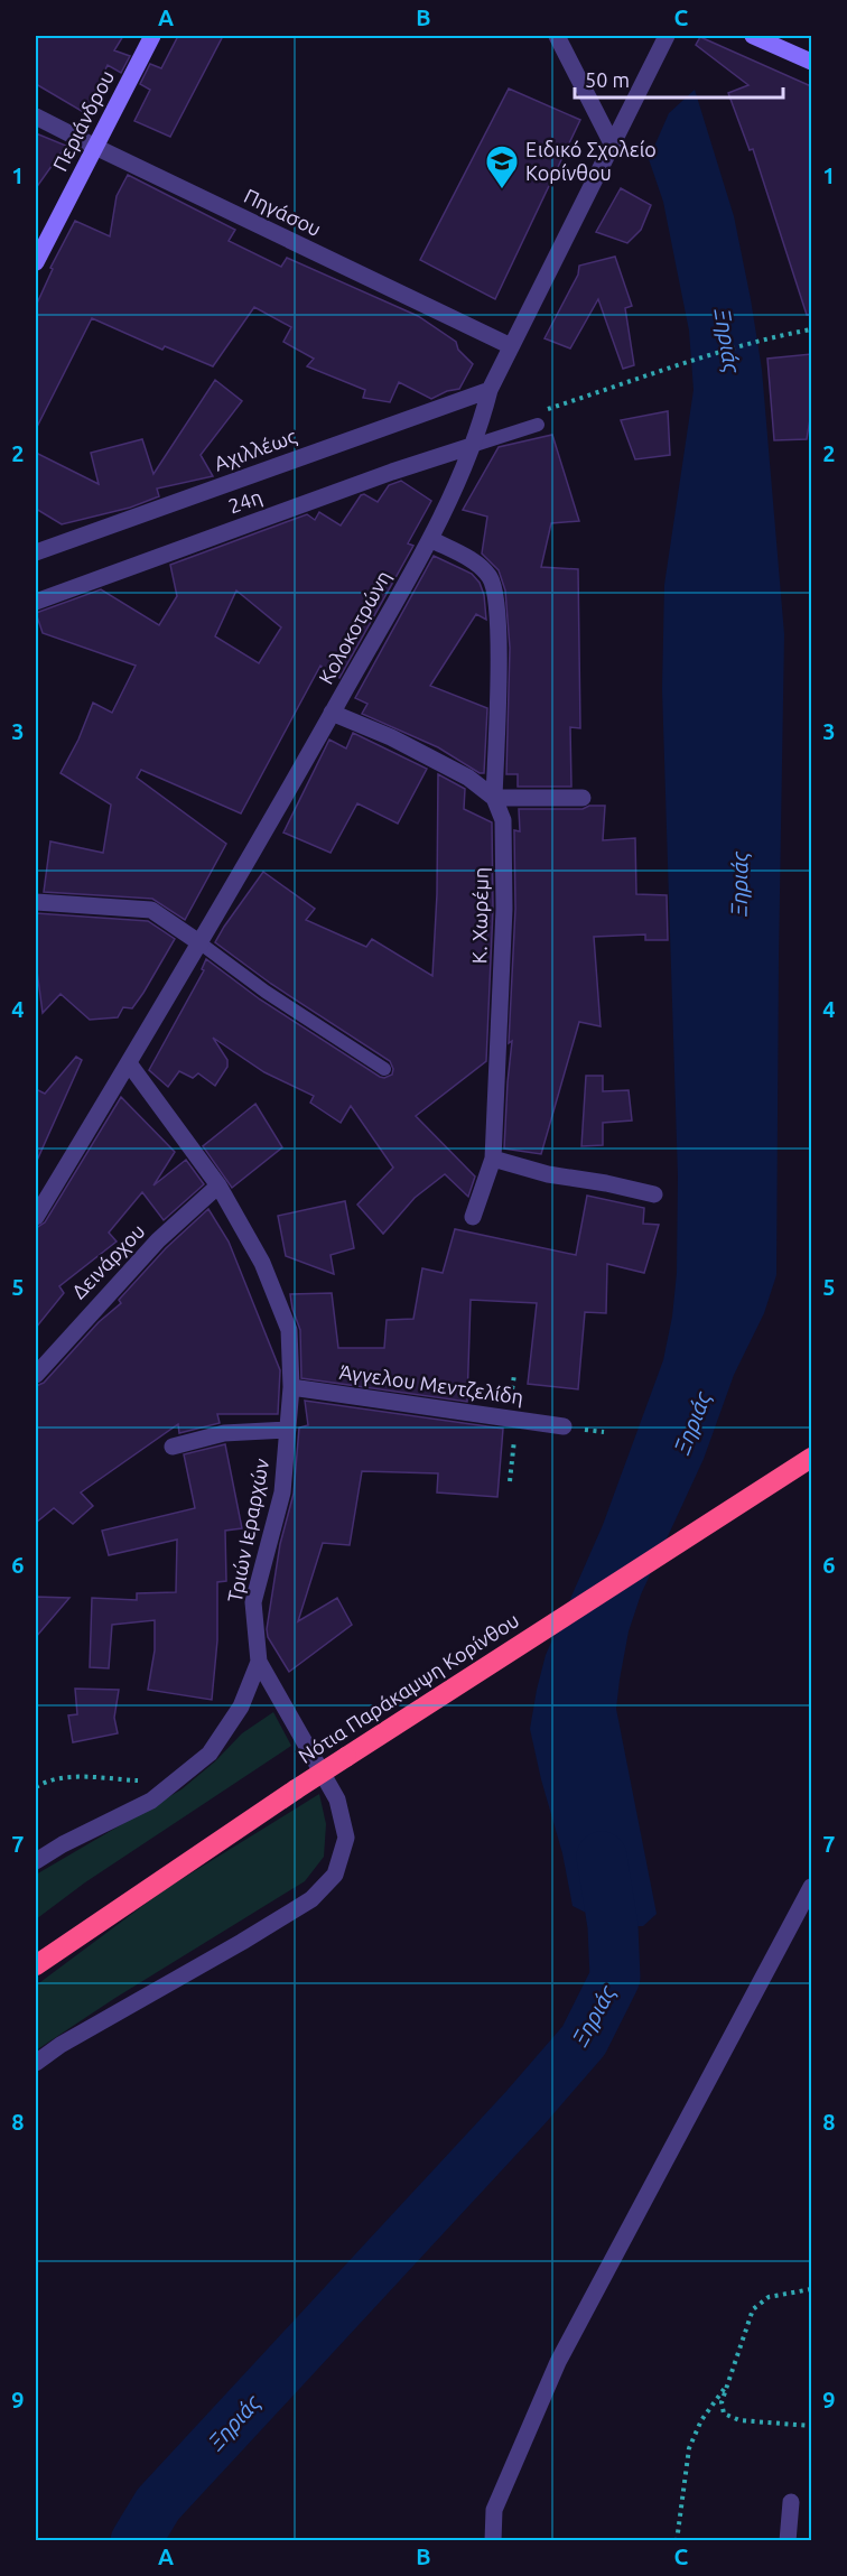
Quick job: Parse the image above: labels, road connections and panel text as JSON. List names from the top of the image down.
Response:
{
  "streets": {
    "highway": ["Νότια Παράκαμψη Κορίνθου"],
    "street": [
      "Περιάνδρου",
      "Πηγάσου",
      "Αχιλλέως",
      "24η",
      "Κολοκοτρώνη",
      "Κ. Χωρέμη",
      "Δεινάρχου",
      "Άγγελου Μεντζελίδη",
      "Τριών Ιεραρχών"
    ]
  },
  "crossings": [
    ["Περιάνδρου", "Πηγάσου"],
    ["Πηγάσου", "Κολοκοτρώνη"],
    ["Αχιλλέως", "Κολοκοτρώνη"],
    ["24η", "Κολοκοτρώνη"],
    ["Κολοκοτρώνη", "Κ. Χωρέμη"],
    ["Κολοκοτρώνη", "Τριών Ιεραρχών"],
    ["Δεινάρχου", "Τριών Ιεραρχών"],
    ["Άγγελου Μεντζελίδη", "Τριών Ιεραρχών"]
  ],
  "water": ["Ξηριάς"],
  "places": {
    "school or university": ["Ειδικό Σχολείο Κορίνθου"]
  },
  "scale_bar": "50 m",
  "grid": {
    "columns": ["A", "B", "C"],
    "rows": [
      "1",
      "2",
      "3",
      "4",
      "5",
      "6",
      "7",
      "8",
      "9"
    ]
  }
}
